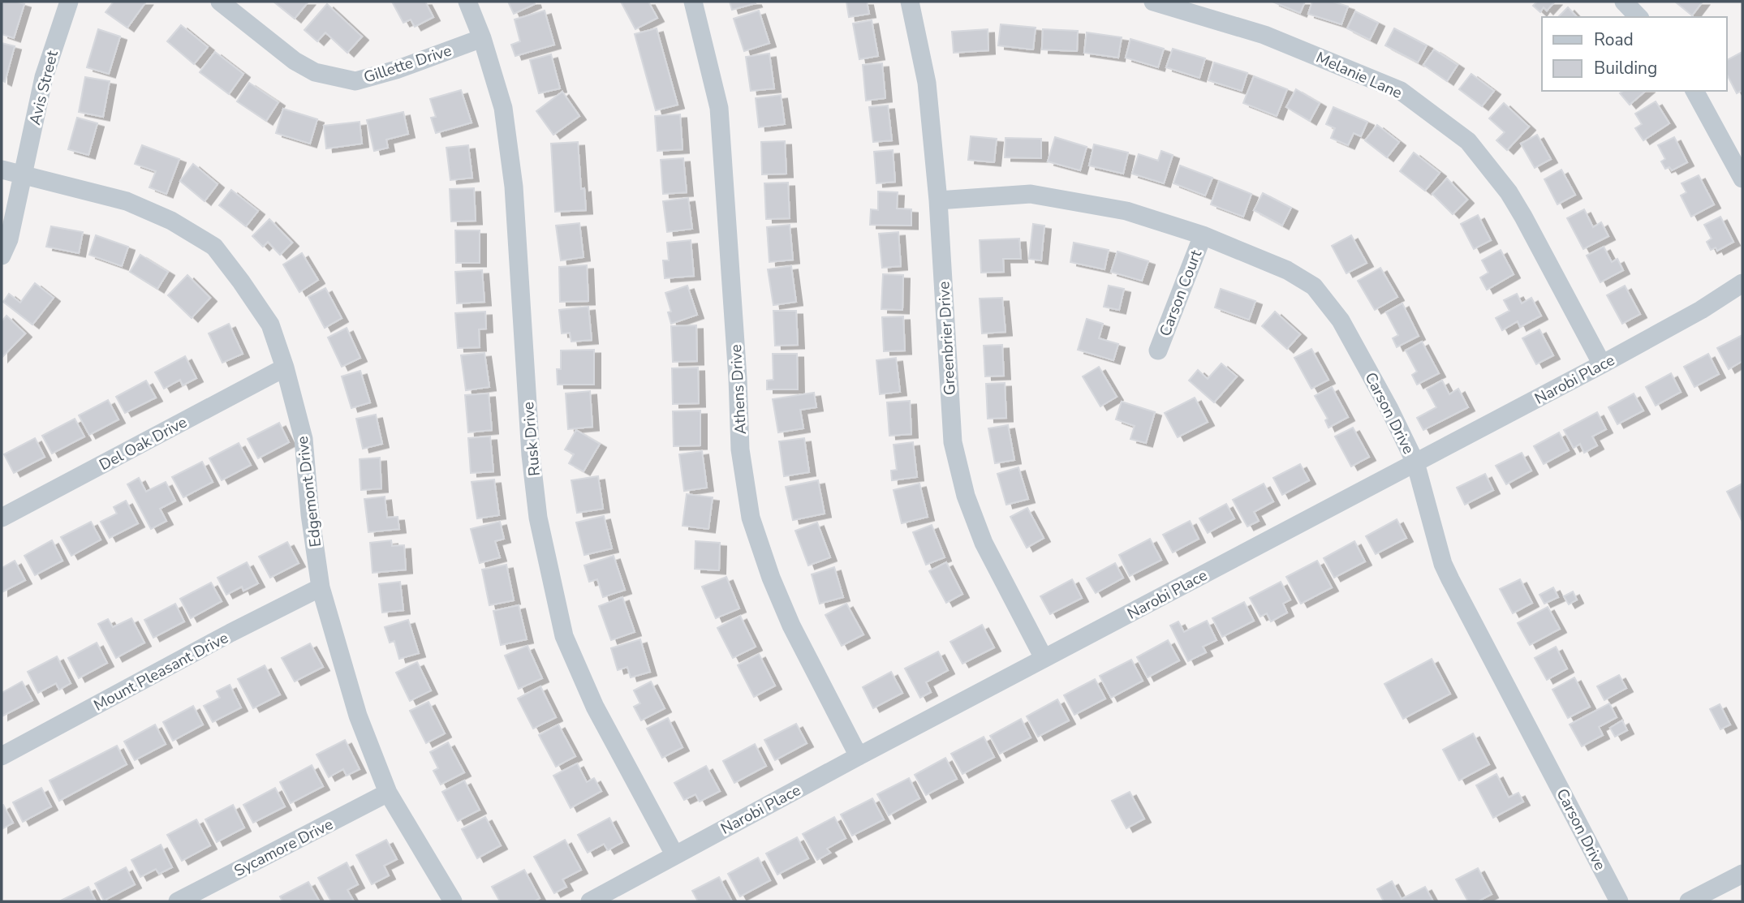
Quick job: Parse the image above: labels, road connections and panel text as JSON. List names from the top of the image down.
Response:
{
  "streets": {
    "street": [
      "Gillette Drive",
      "Melanie Lane",
      "Avis Street",
      "Carson Court",
      "Greenbrier Drive",
      "Narobi Place",
      "Athens Drive",
      "Carson Drive",
      "Rusk Drive",
      "Del Oak Drive",
      "Edgemont Drive",
      "Mount Pleasant Drive",
      "Sycamore Drive"
    ]
  },
  "crossings": [
    ["Gillette Drive", "Rusk Drive"],
    ["Melanie Lane", "Narobi Place"],
    ["Avis Street", "Edgemont Drive"],
    ["Carson Court", "Carson Drive"],
    ["Greenbrier Drive", "Narobi Place"],
    ["Greenbrier Drive", "Carson Drive"],
    ["Narobi Place", "Athens Drive"],
    ["Narobi Place", "Carson Drive"],
    ["Narobi Place", "Rusk Drive"],
    ["Del Oak Drive", "Edgemont Drive"],
    ["Edgemont Drive", "Mount Pleasant Drive"],
    ["Edgemont Drive", "Sycamore Drive"]
  ],
  "legend": ["Road", "Building"]
}
